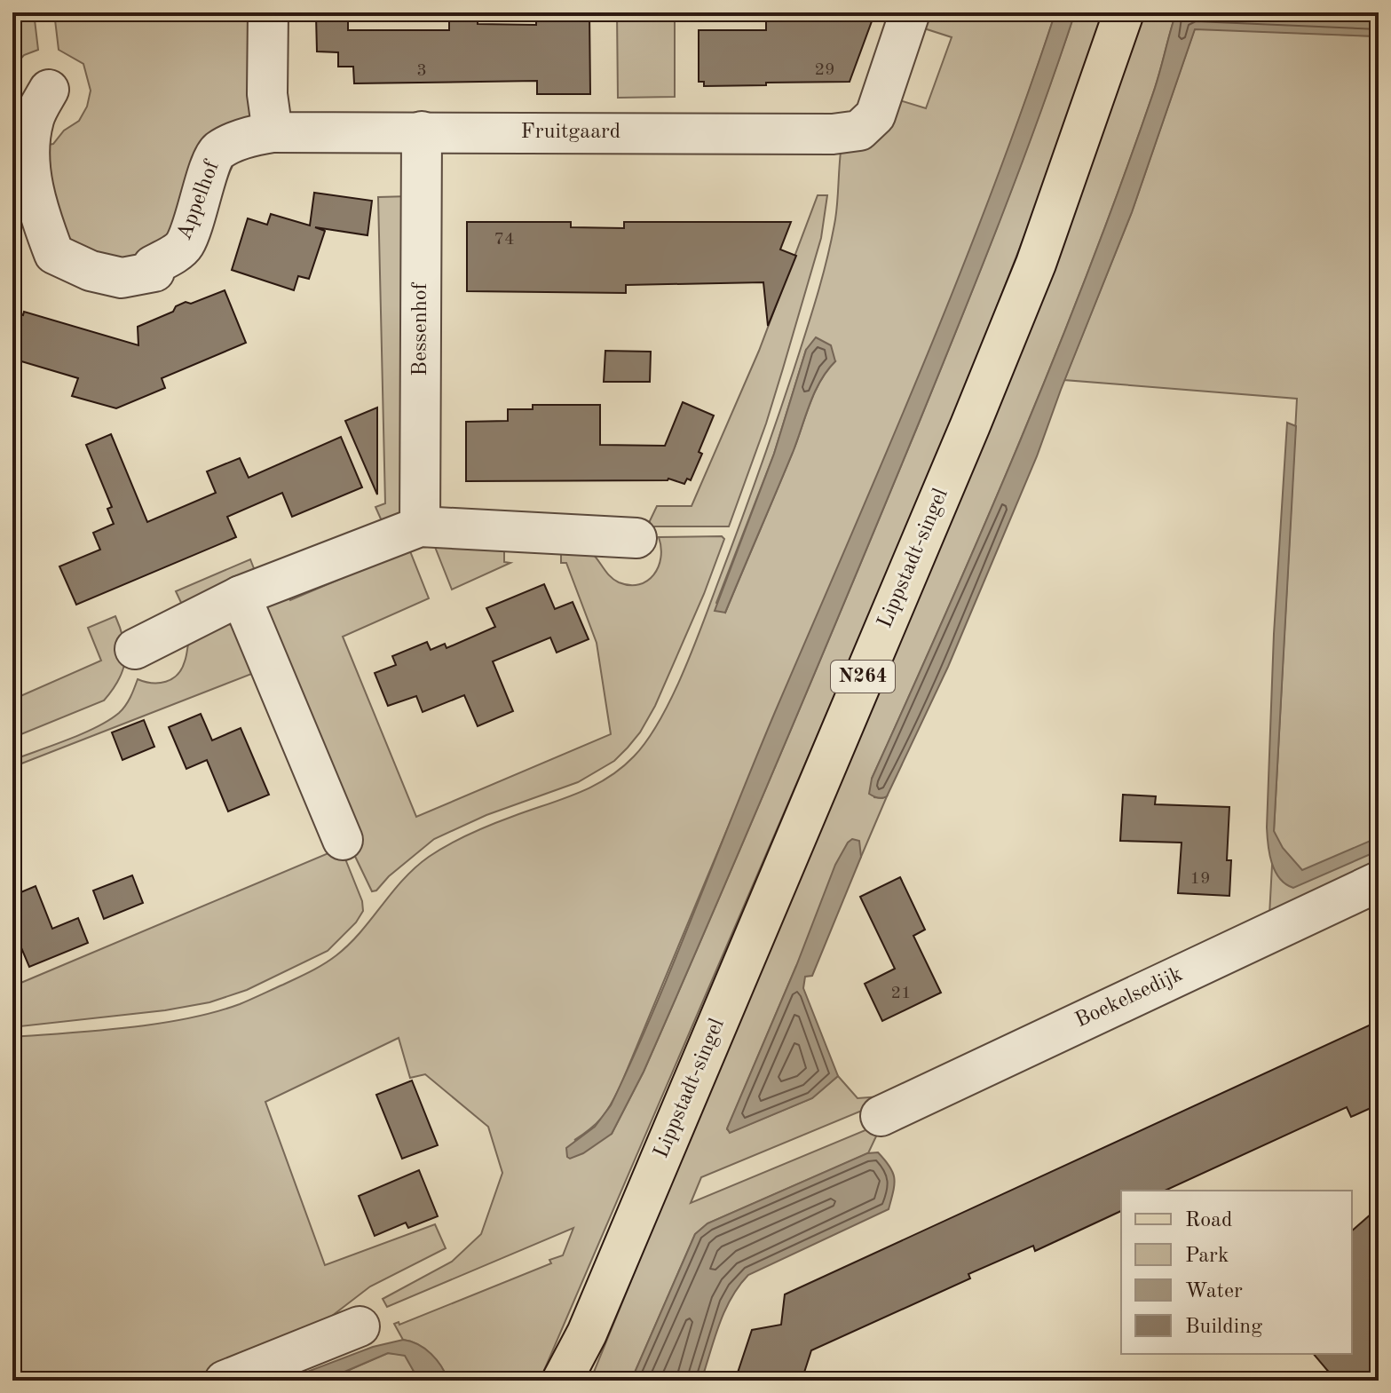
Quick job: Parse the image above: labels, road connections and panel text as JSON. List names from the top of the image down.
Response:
{
  "streets": {
    "main road": ["Lippstadt-singel", "N264"],
    "street": [
      "Fruitgaard",
      "Appelhof",
      "Bessenhof",
      "Boekelsedijk"
    ]
  },
  "crossings": [
    ["Fruitgaard", "Appelhof"],
    ["Fruitgaard", "Bessenhof"]
  ],
  "house_numbers": [
    "29",
    "3",
    "74",
    "19",
    "21"
  ],
  "legend": [
    "Road",
    "Park",
    "Water",
    "Building"
  ]
}
